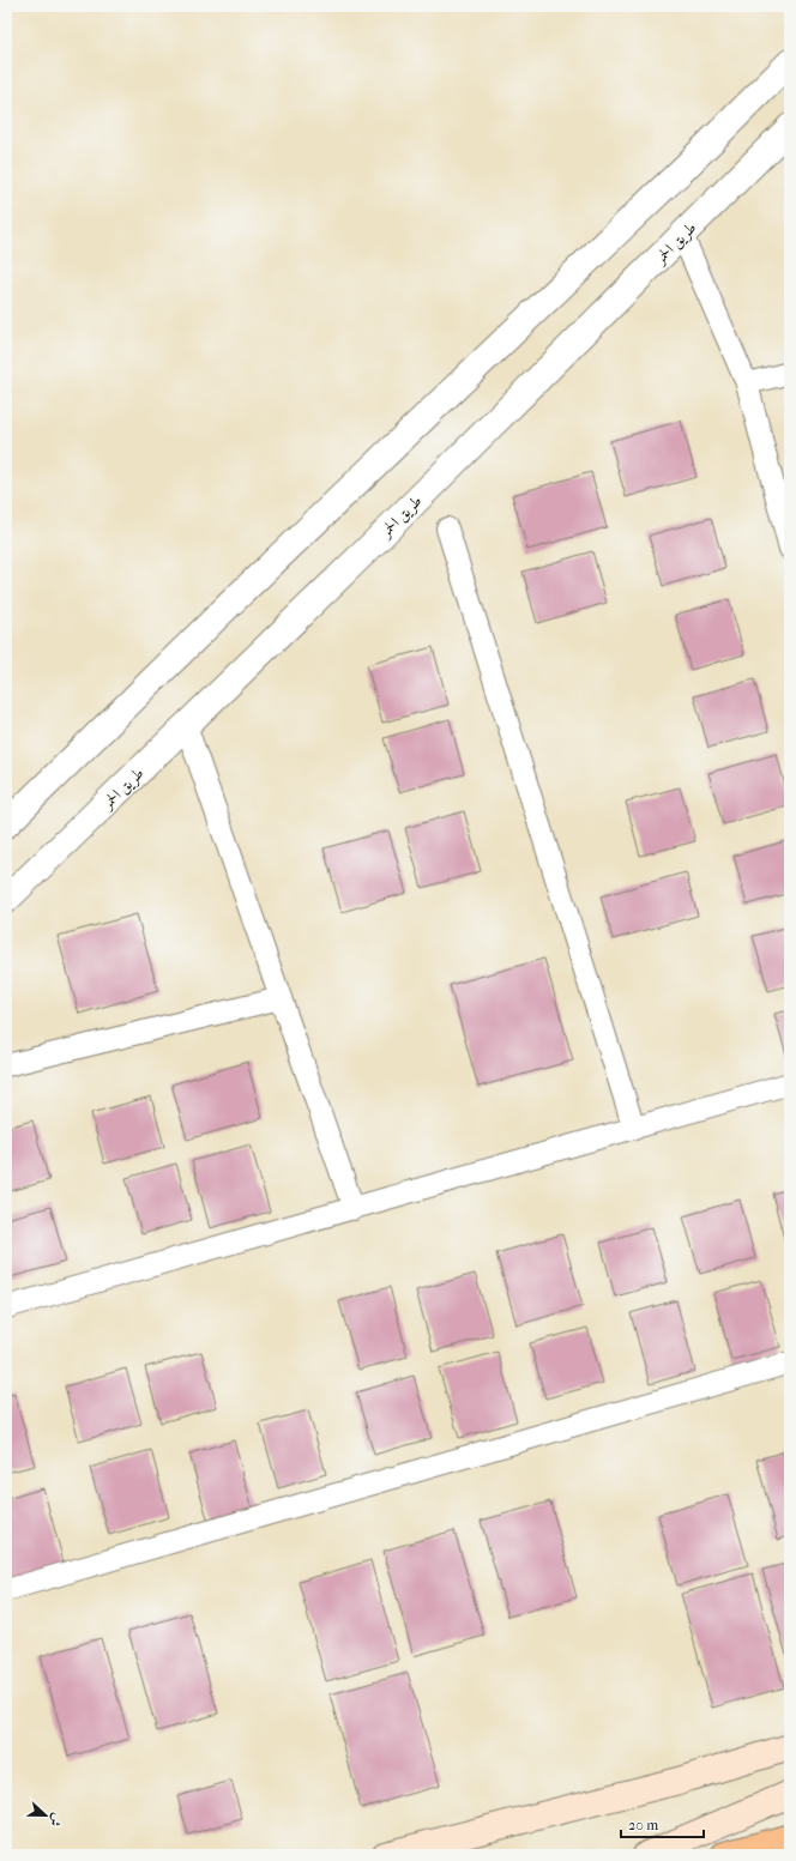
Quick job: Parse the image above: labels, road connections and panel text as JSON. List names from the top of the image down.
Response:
{
  "streets": {
    "street": ["طريق الحمر"]
  },
  "scale_bar": "20 m",
  "north": "right"
}
